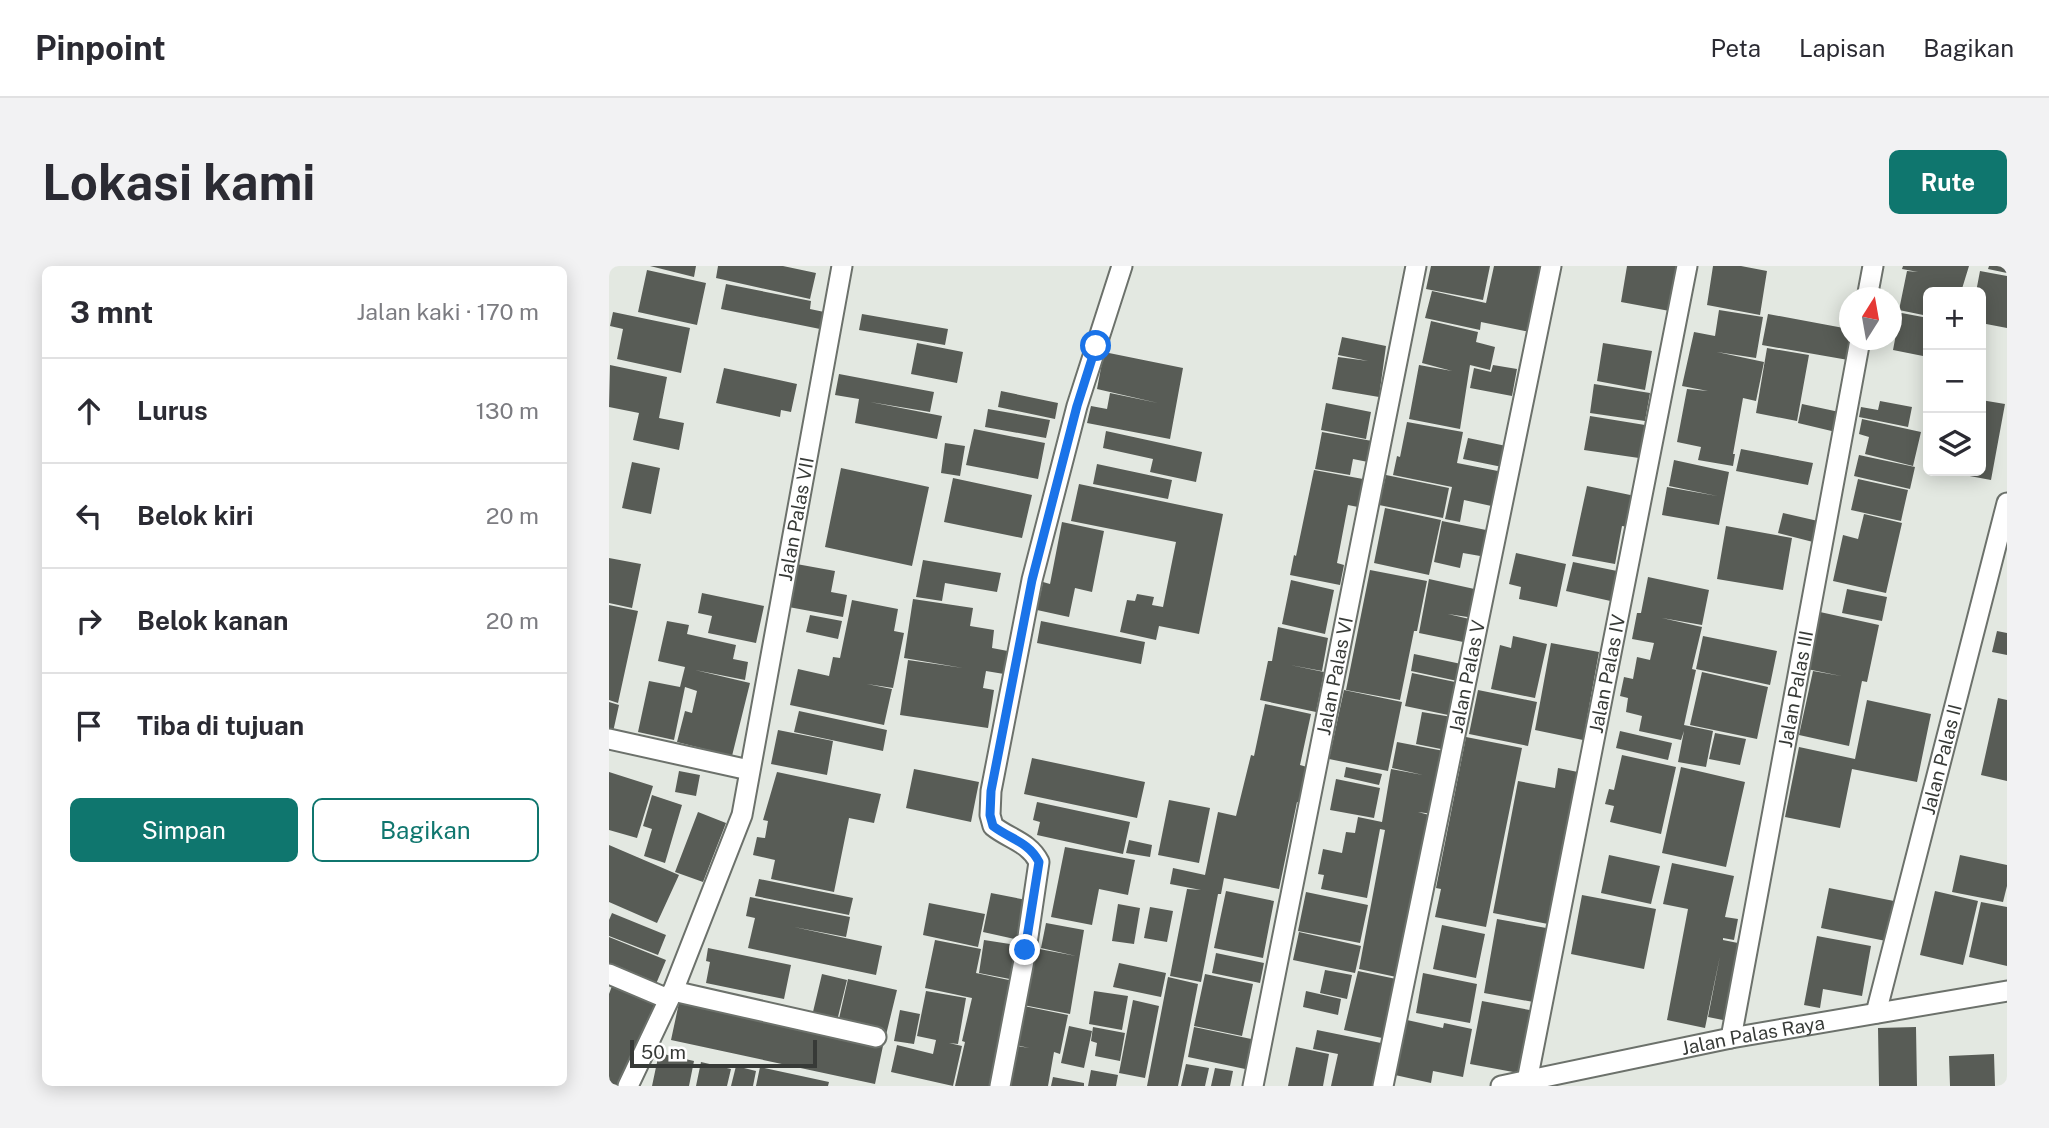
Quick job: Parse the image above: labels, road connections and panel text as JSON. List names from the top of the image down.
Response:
{
  "streets": {
    "street": [
      "Jalan Palas VII",
      "Jalan Palas IV",
      "Jalan Palas VI",
      "Jalan Palas V",
      "Jalan Palas III",
      "Jalan Palas II",
      "Jalan Palas Raya"
    ]
  },
  "crossings": [
    ["Jalan Palas IV", "Jalan Palas Raya"],
    ["Jalan Palas III", "Jalan Palas Raya"],
    ["Jalan Palas II", "Jalan Palas Raya"]
  ],
  "scale_bar": "50 m",
  "north": "top",
  "page": {
    "header": "Pinpoint",
    "nav": ["Peta", "Lapisan", "Bagikan"],
    "buttons": [
      "Rute",
      ["Simpan", "Bagikan"]
    ],
    "title": "Lokasi kami",
    "heading": ["3 mnt", "Jalan kaki · 170 m"],
    "map_buttons": ["+", "−"],
    "list": [
      ["Lurus", "130 m"],
      ["Belok kiri", "20 m"],
      ["Belok kanan", "20 m"],
      "Tiba di tujuan"
    ],
    "scale": "50 m"
  }
}
